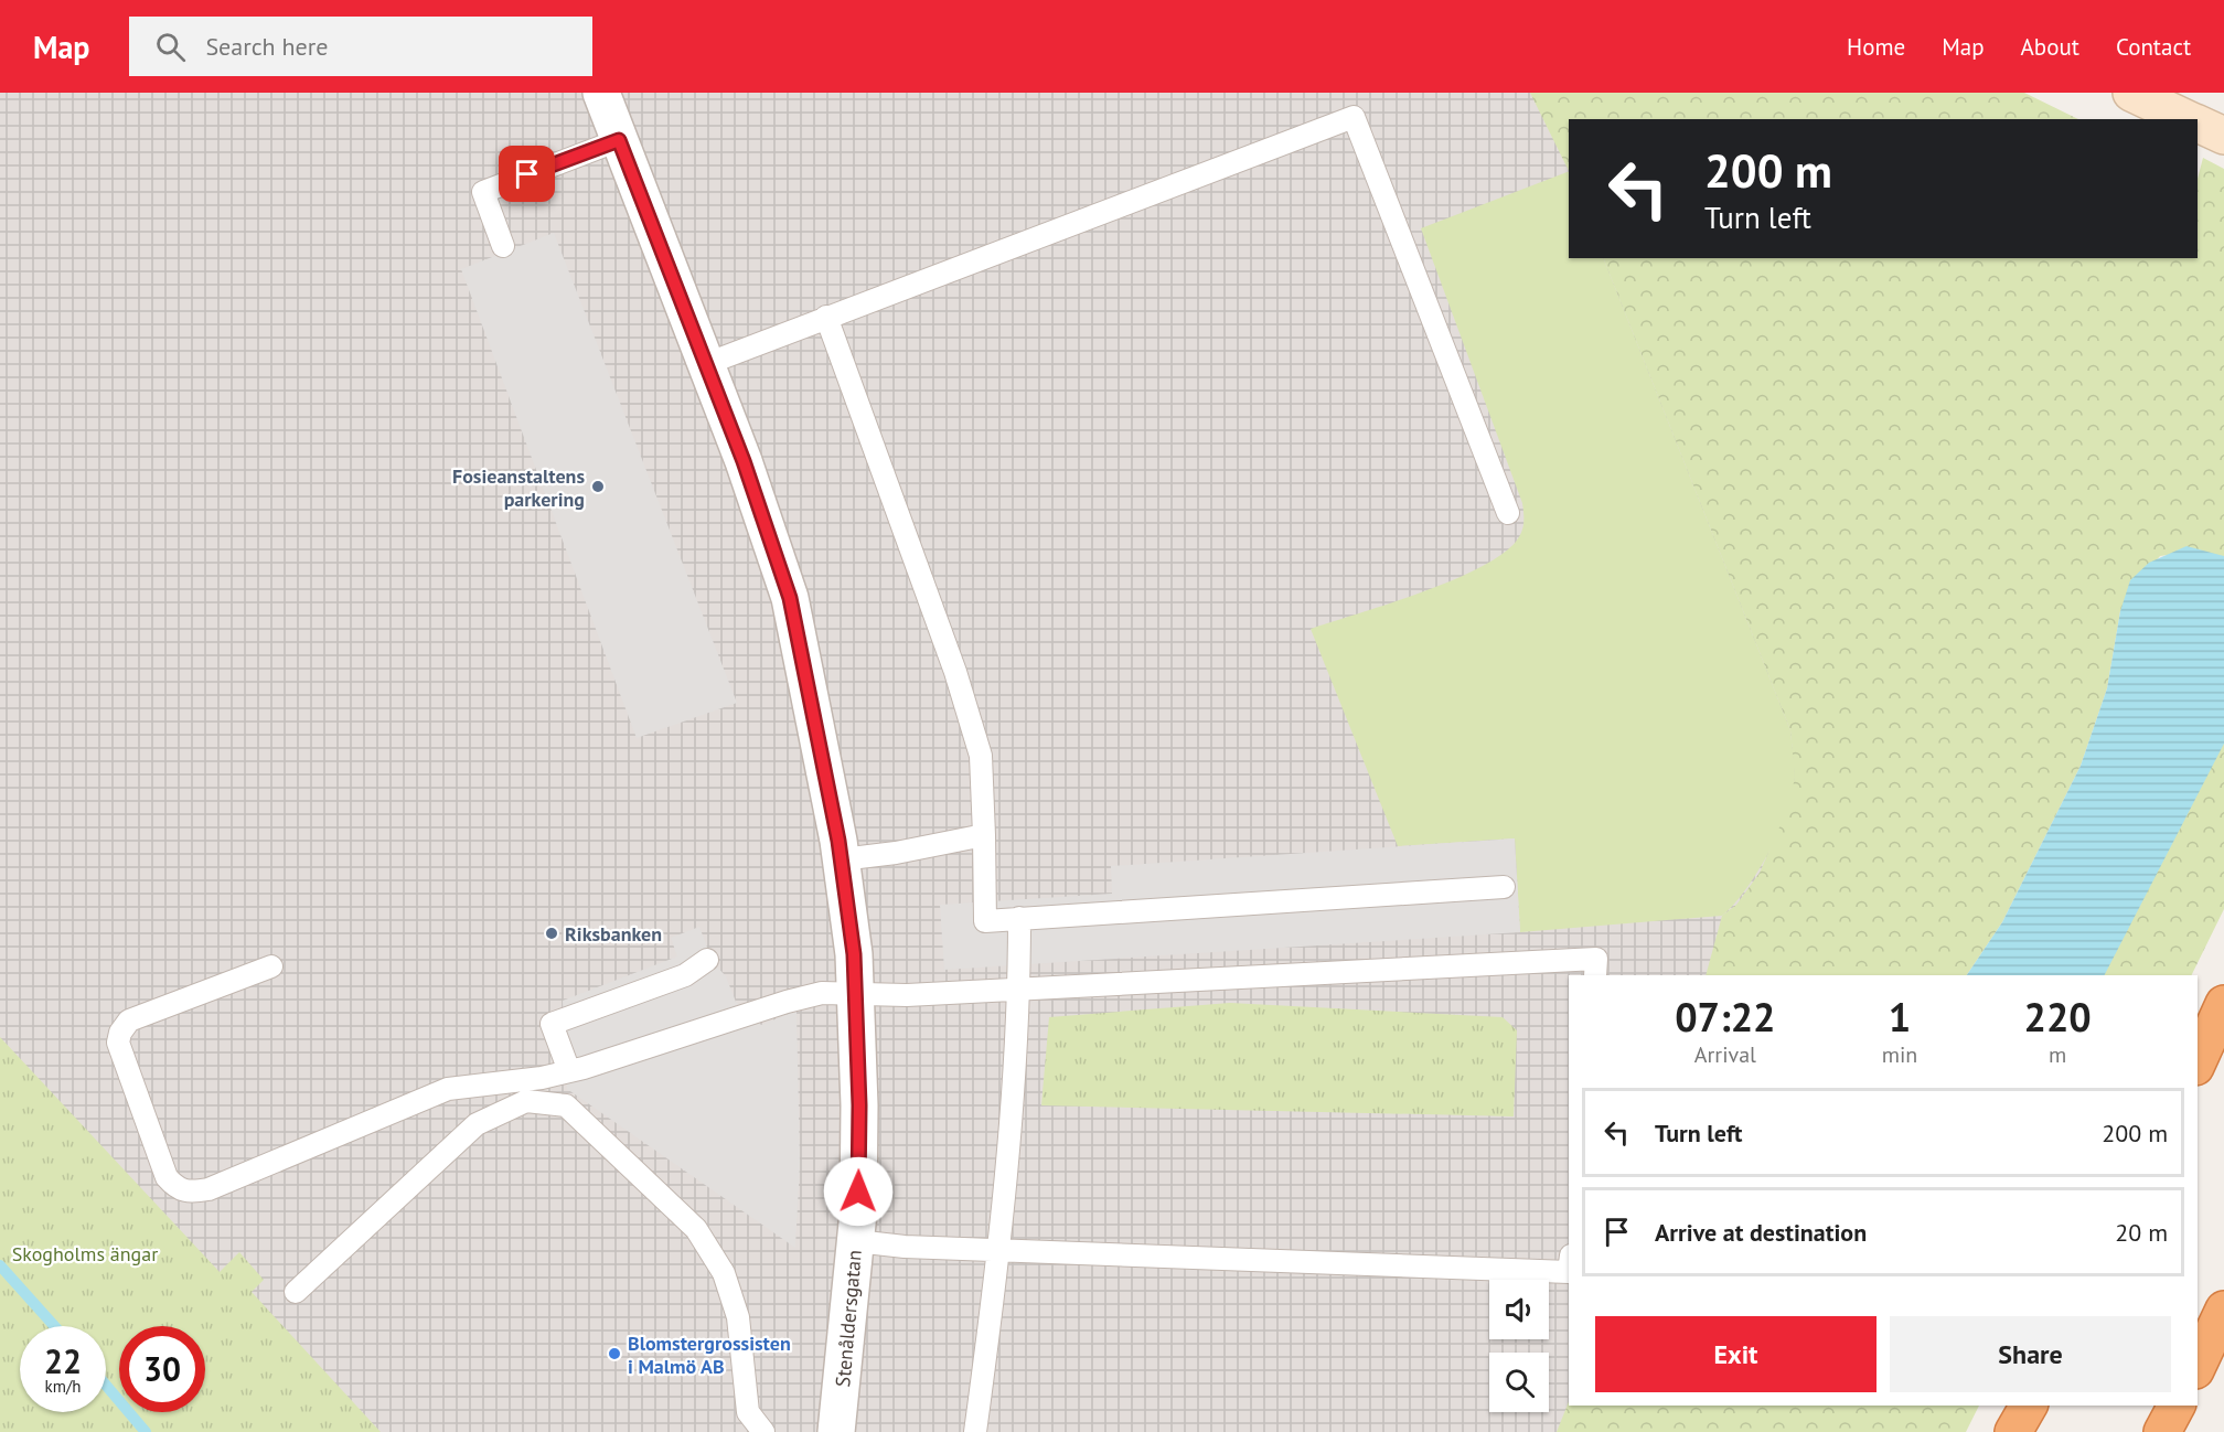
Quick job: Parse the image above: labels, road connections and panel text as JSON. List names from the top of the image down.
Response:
{
  "streets": {
    "street": ["Stenåldersgatan"]
  },
  "parks": ["Skogholms ängar"],
  "places": ["Fosieanstaltens parkering", "Riksbanken", "Blomstergrossisten i Malmö AB"],
  "page": {
    "header": "Map",
    "search": "Search here",
    "nav": [
      "Home",
      "Map",
      "About",
      "Contact"
    ],
    "turn": ["200 m", "Turn left"],
    "eta": [
      "07:22",
      "Arrival",
      "1",
      "min",
      "220",
      "m"
    ],
    "list": [
      {
        "name": "Turn left",
        "value": "200 m"
      },
      {
        "name": "Arrive at destination",
        "value": "20 m"
      }
    ],
    "buttons": ["Exit", "Share"],
    "speed": "22 km/h",
    "limit": "30"
  }
}
